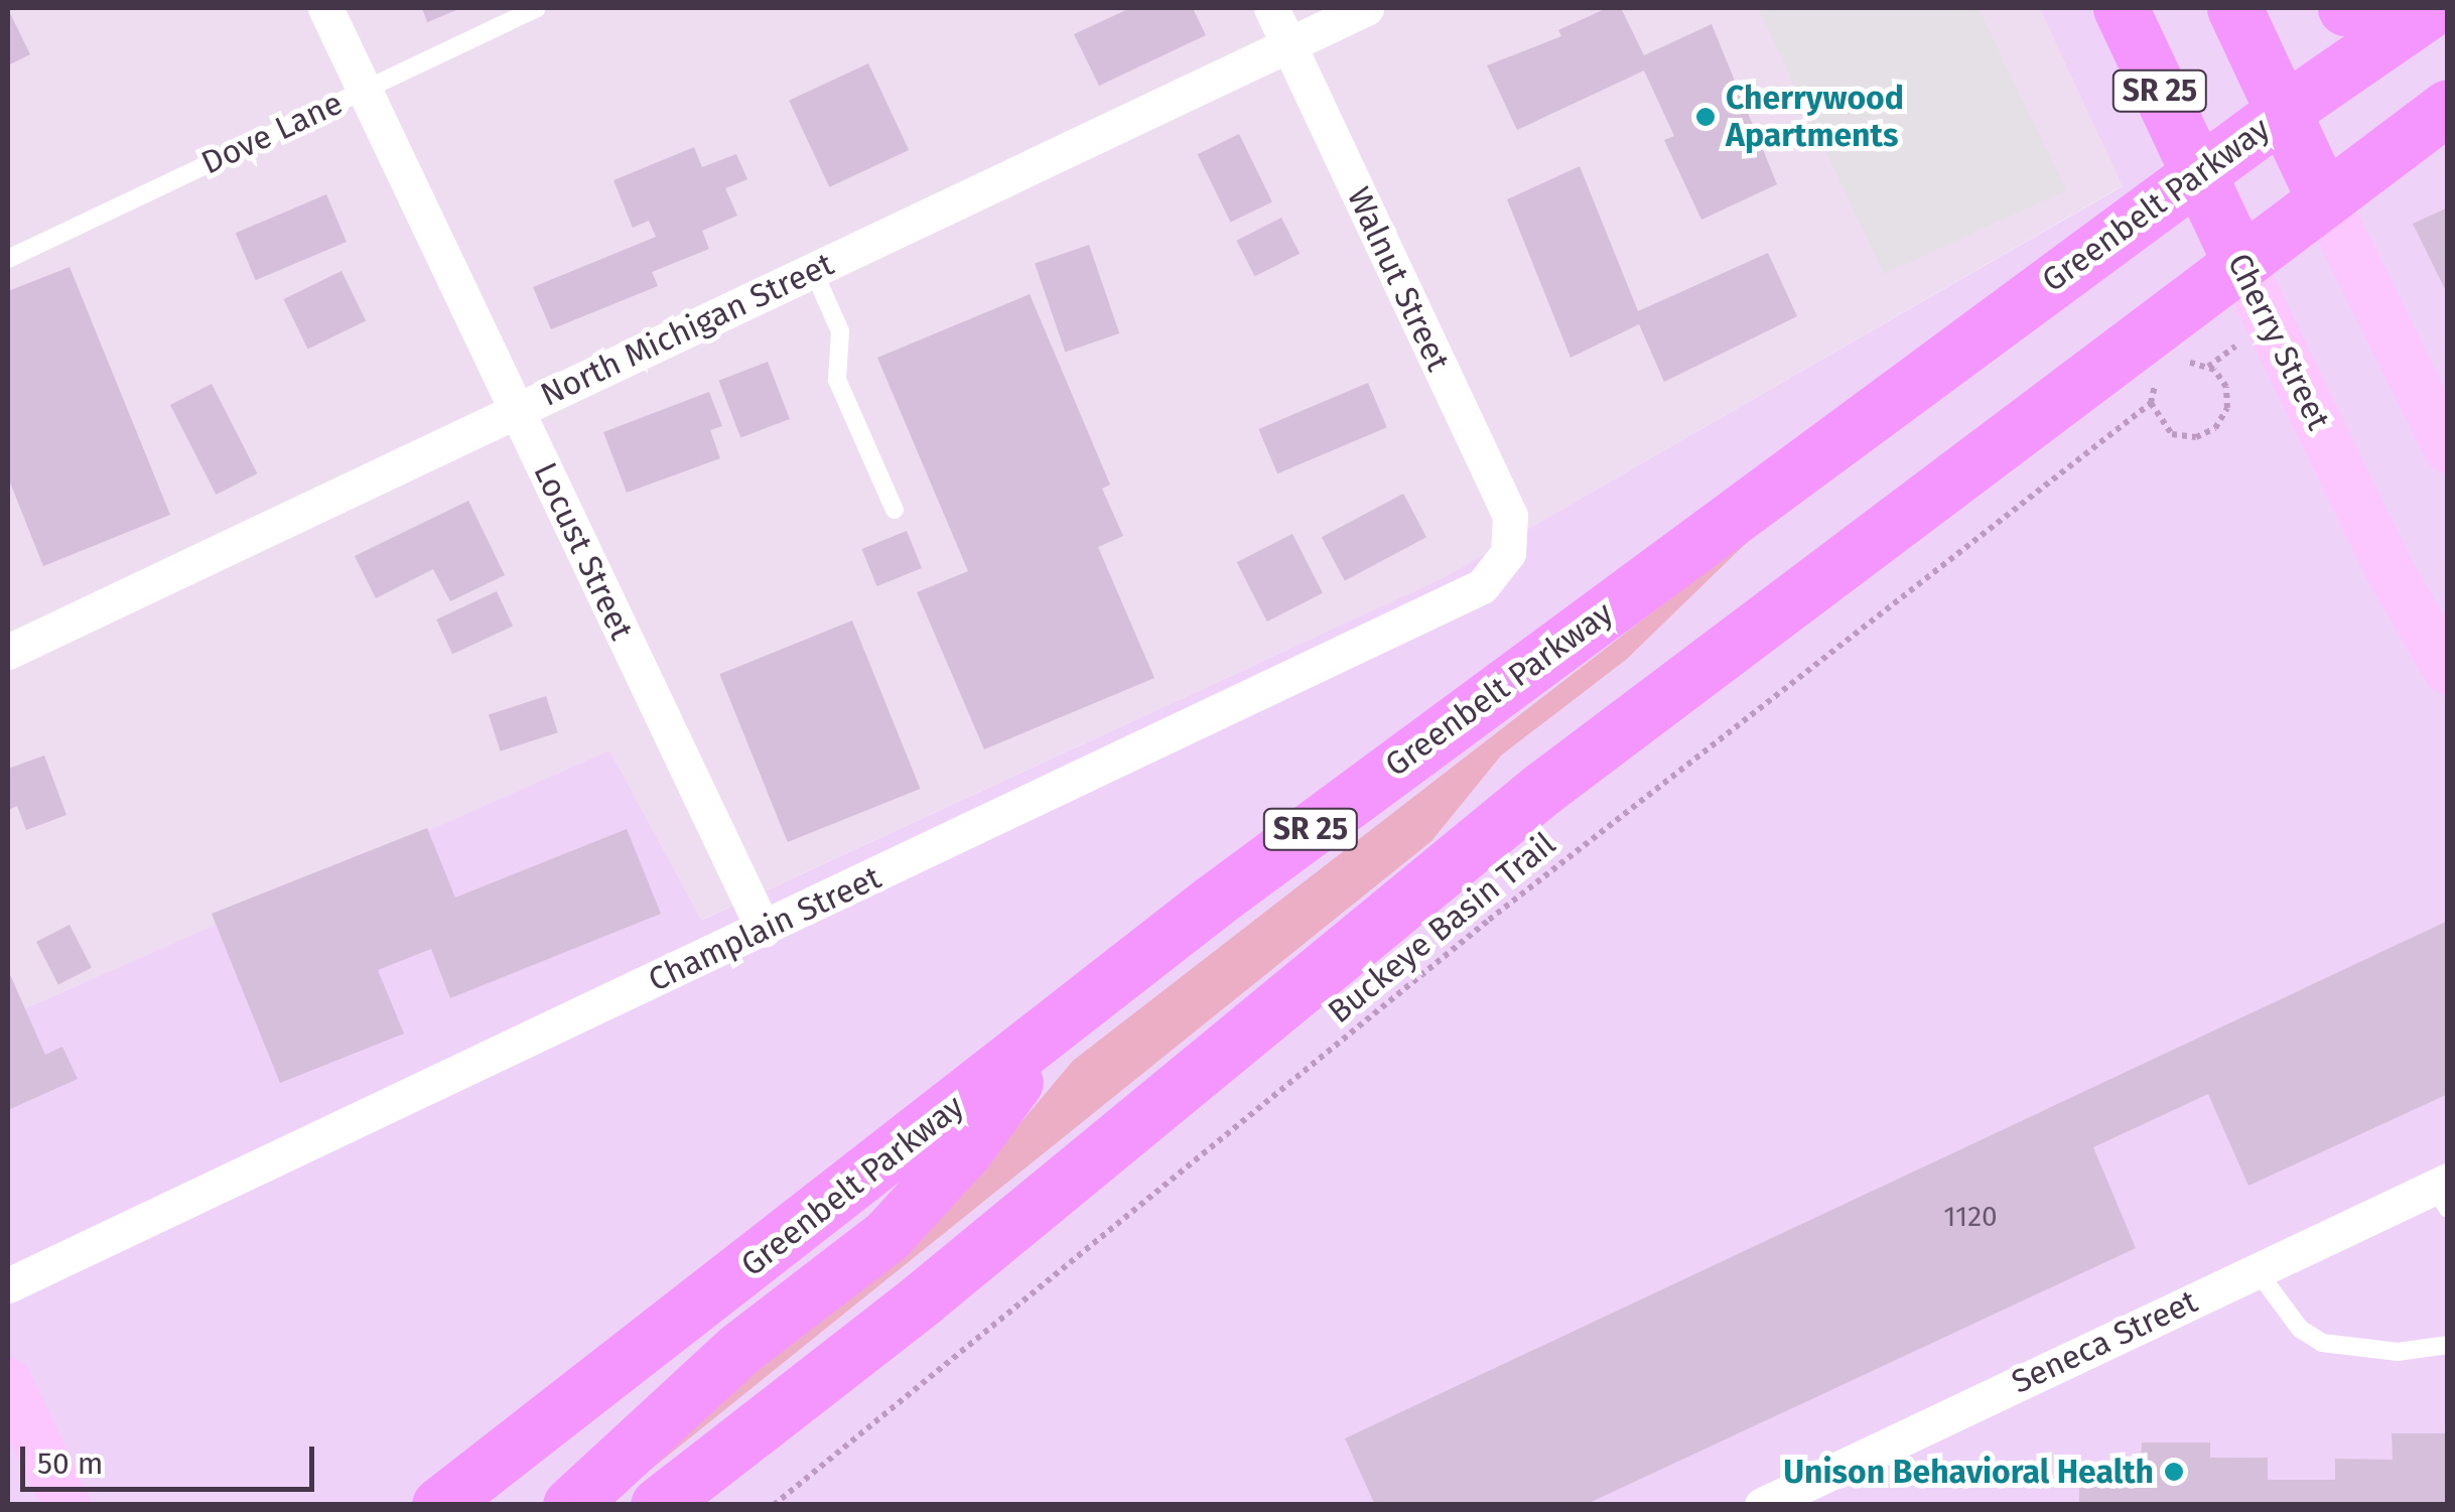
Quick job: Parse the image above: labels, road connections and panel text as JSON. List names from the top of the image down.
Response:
{
  "streets": {
    "main road": ["SR 25", "Greenbelt Parkway", "Cherry Street"],
    "street": [
      "Walnut Street",
      "North Michigan Street",
      "Locust Street",
      "Champlain Street",
      "Seneca Street"
    ],
    "lane": ["Dove Lane"],
    "path": ["Buckeye Basin Trail"]
  },
  "crossings": [
    ["Dove Lane", "Locust Street"],
    ["Greenbelt Parkway", "Cherry Street"],
    ["Walnut Street", "North Michigan Street"],
    ["Walnut Street", "Champlain Street"],
    ["North Michigan Street", "Locust Street"],
    ["Locust Street", "Champlain Street"]
  ],
  "places": ["Cherrywood Apartments", "Unison Behavioral Health"],
  "house_numbers": ["1120"],
  "scale_bar": "50 m"
}
